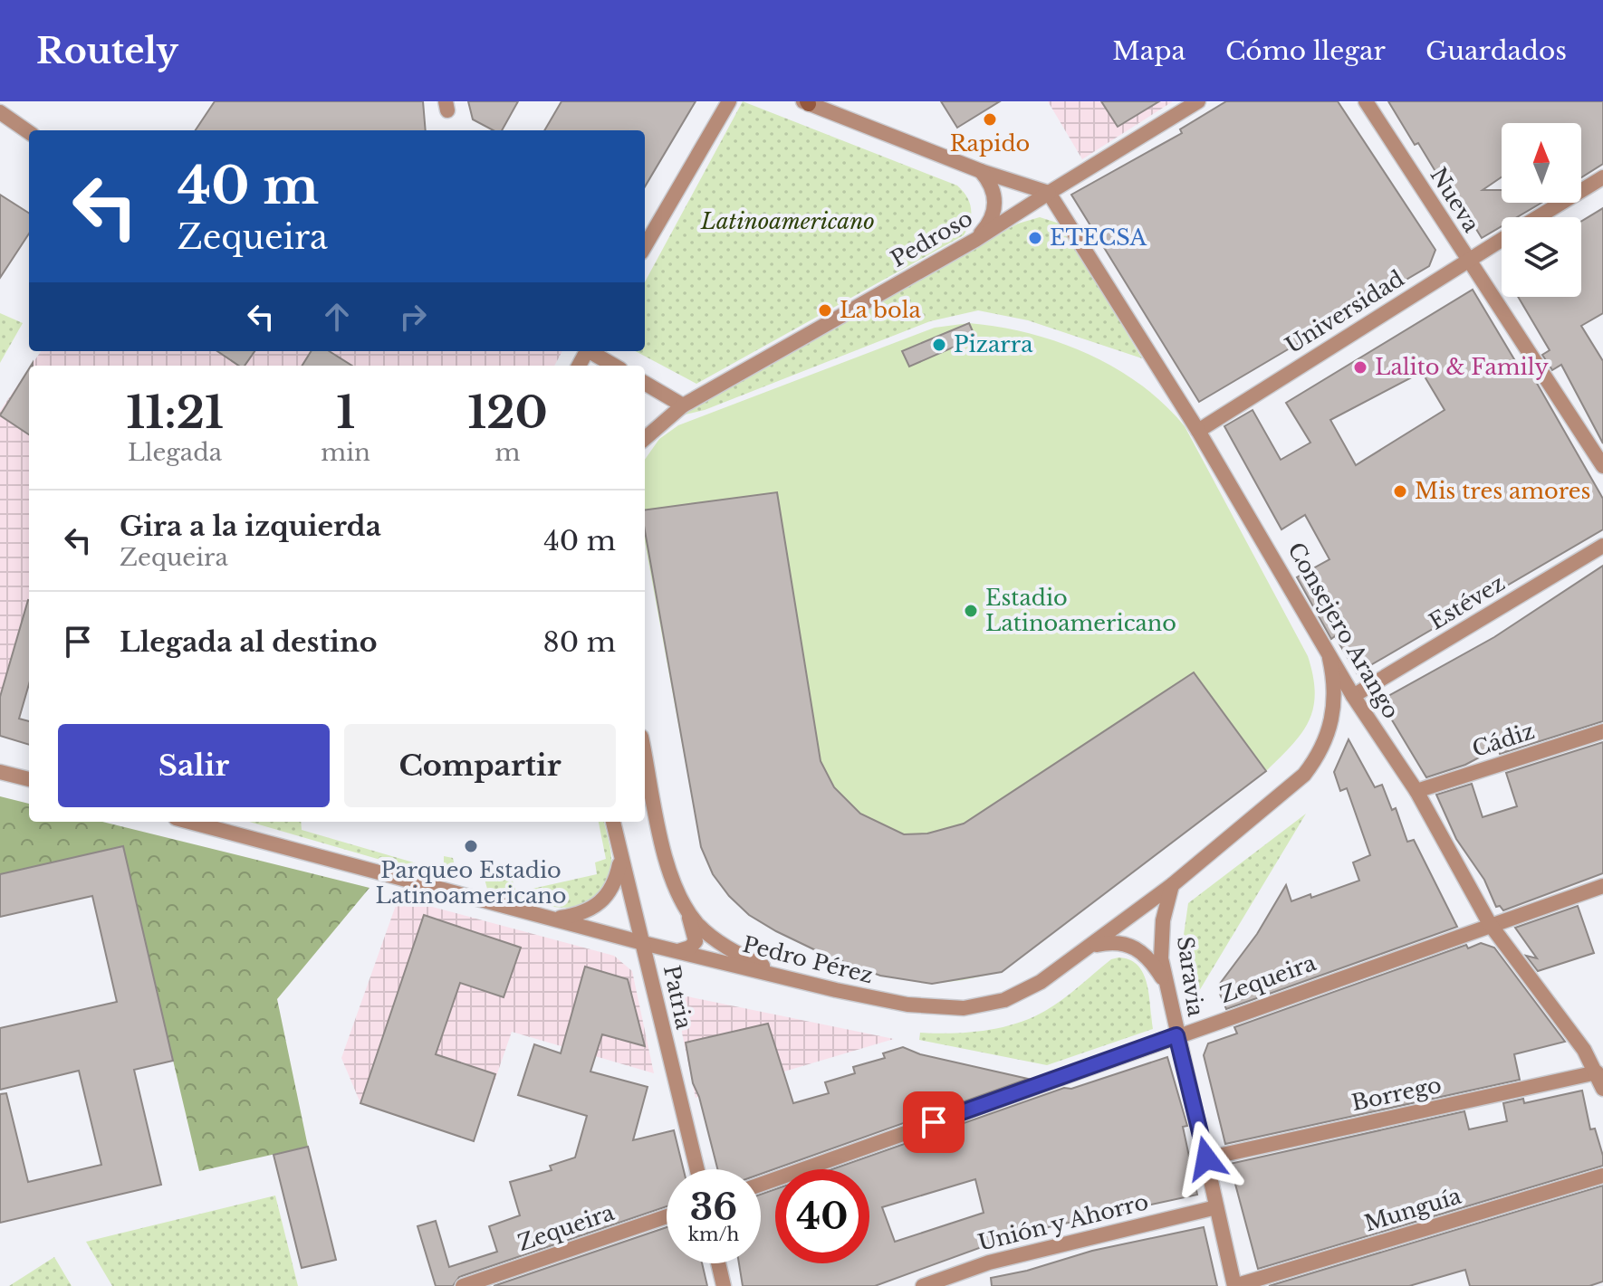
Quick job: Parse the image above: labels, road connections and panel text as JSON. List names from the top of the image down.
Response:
{
  "streets": {
    "street": [
      "Nueva",
      "Pedroso",
      "Universidad",
      "Estévez",
      "Consejero Arango",
      "Cádiz",
      "Pedro Pérez",
      "Saravia",
      "Zequeira",
      "Patria",
      "Borrego",
      "Munguía",
      "Unión y Ahorro"
    ]
  },
  "crossings": [
    ["Nueva", "Universidad"],
    ["Pedroso", "Consejero Arango"],
    ["Universidad", "Consejero Arango"],
    ["Estévez", "Consejero Arango"],
    ["Estévez", "Pedro Pérez"],
    ["Consejero Arango", "Cádiz"],
    ["Consejero Arango", "Pedro Pérez"],
    ["Consejero Arango", "Zequeira"],
    ["Consejero Arango", "Borrego"],
    ["Pedro Pérez", "Saravia"],
    ["Pedro Pérez", "Patria"],
    ["Saravia", "Zequeira"],
    ["Saravia", "Borrego"],
    ["Saravia", "Munguía"],
    ["Saravia", "Unión y Ahorro"]
  ],
  "parks": ["Latinoamericano"],
  "places": [
    "Rapido",
    "ETECSA",
    "La bola",
    "Pizarra",
    "Lalito & Family",
    "Mis tres amores",
    "Estadio Latinoamericano",
    "Parqueo Estadio Latinoamericano"
  ],
  "north": "top",
  "page": {
    "header": "Routely",
    "nav": ["Mapa", "Cómo llegar", "Guardados"],
    "turn": ["40 m", "Zequeira"],
    "eta": [
      "11:21",
      "Llegada",
      "1",
      "min",
      "120",
      "m"
    ],
    "list": [
      {
        "name": "Gira a la izquierda",
        "note": "Zequeira",
        "value": "40 m"
      },
      {
        "name": "Llegada al destino",
        "value": "80 m"
      }
    ],
    "buttons": ["Salir", "Compartir"],
    "speed": "36 km/h",
    "limit": "40"
  }
}
